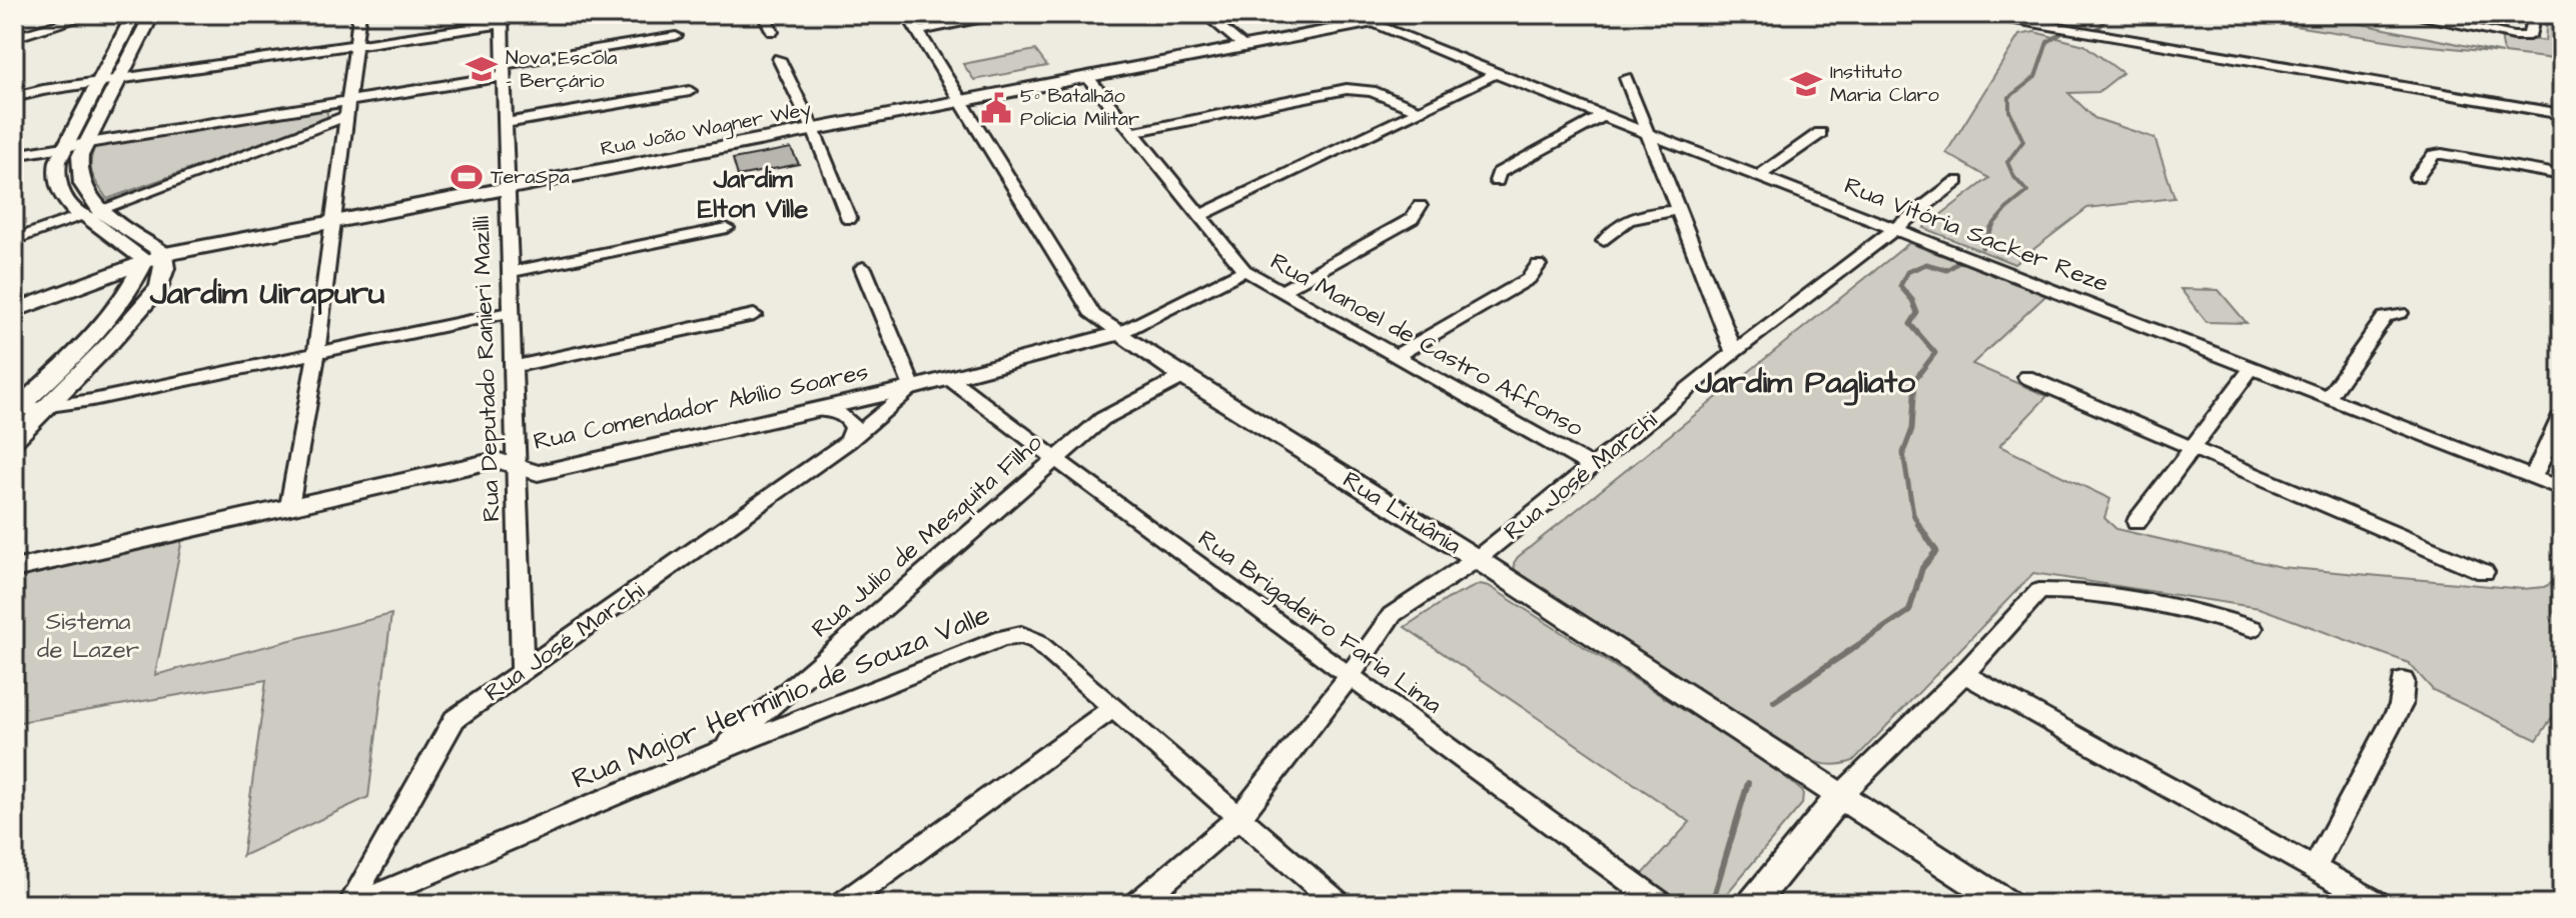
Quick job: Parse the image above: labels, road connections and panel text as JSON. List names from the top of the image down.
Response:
{
  "streets": {
    "main road": ["Rua João Wagner Wey"],
    "street": [
      "Rua Vitória Sacker Reze",
      "Rua Manoel de Castro Affonso",
      "Rua Deputado Ranieri Mazilli",
      "Rua Comendador Abílio Soares",
      "Rua José Marchi",
      "Rua Lituânia",
      "Rua Julio de Mesquita Filho",
      "Rua Brigadeiro Faria Lima",
      "Rua Major Herminio de Souza Valle"
    ]
  },
  "crossings": [
    ["Rua João Wagner Wey", "Rua Vitória Sacker Reze"],
    ["Rua João Wagner Wey", "Rua Manoel de Castro Affonso"],
    ["Rua João Wagner Wey", "Rua Deputado Ranieri Mazilli"],
    ["Rua João Wagner Wey", "Rua Lituânia"],
    ["Rua Vitória Sacker Reze", "Rua José Marchi"],
    ["Rua Manoel de Castro Affonso", "Rua Comendador Abílio Soares"],
    ["Rua Manoel de Castro Affonso", "Rua José Marchi"],
    ["Rua Deputado Ranieri Mazilli", "Rua Comendador Abílio Soares"],
    ["Rua Deputado Ranieri Mazilli", "Rua José Marchi"],
    ["Rua Comendador Abílio Soares", "Rua José Marchi"],
    ["Rua Comendador Abílio Soares", "Rua Lituânia"],
    ["Rua Comendador Abílio Soares", "Rua Brigadeiro Faria Lima"],
    ["Rua José Marchi", "Rua Lituânia"],
    ["Rua José Marchi", "Rua Brigadeiro Faria Lima"],
    ["Rua José Marchi", "Rua Major Herminio de Souza Valle"],
    ["Rua Lituânia", "Rua Julio de Mesquita Filho"],
    ["Rua Julio de Mesquita Filho", "Rua Brigadeiro Faria Lima"],
    ["Rua Julio de Mesquita Filho", "Rua Major Herminio de Souza Valle"]
  ],
  "districts": ["Jardim Elton Ville", "Jardim Uirapuru", "Jardim Pagliato"],
  "parks": ["Sistema de Lazer"],
  "places": {
    "school or university": ["Nova Escola - Berçário", "Instituto Maria Claro"],
    "public building": ["5º Batalhão Polícia Militar"],
    "sports": ["TeraSpa"]
  }
}
